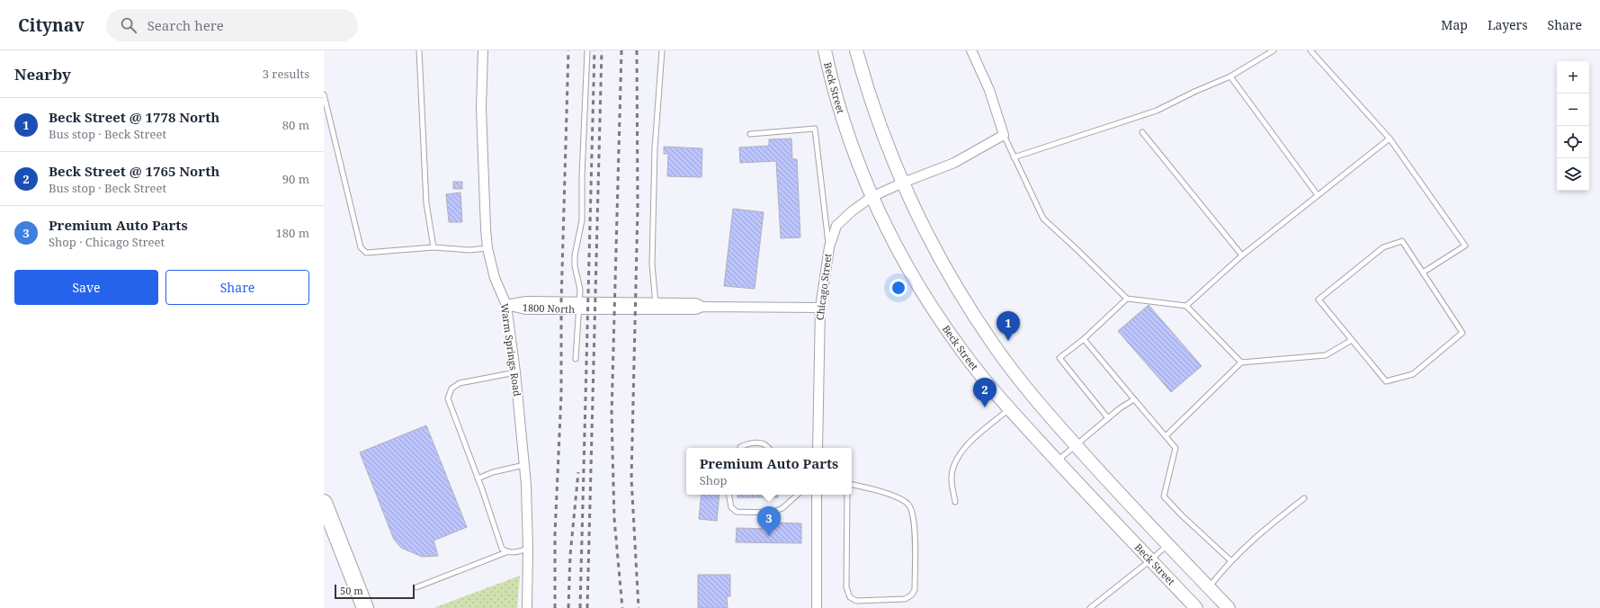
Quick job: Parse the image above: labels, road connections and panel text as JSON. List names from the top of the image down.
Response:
{
  "streets": {
    "main road": ["Beck Street"],
    "street": ["Chicago Street", "1800 North", "Warm Springs Road"]
  },
  "crossings": [
    ["Beck Street", "Chicago Street"],
    ["Chicago Street", "1800 North"],
    ["1800 North", "Warm Springs Road"]
  ],
  "scale_bar": "50 m",
  "page": {
    "header": "Citynav",
    "search": "Search here",
    "nav": ["Map", "Layers", "Share"],
    "heading": ["Nearby", "3 results"],
    "map_buttons": ["+", "−"],
    "list": [
      {
        "mark": "1",
        "name": "Beck Street @ 1778 North",
        "note": "Bus stop · Beck Street",
        "value": "80 m"
      },
      {
        "mark": "2",
        "name": "Beck Street @ 1765 North",
        "note": "Bus stop · Beck Street",
        "value": "90 m"
      },
      {
        "mark": "3",
        "name": "Premium Auto Parts",
        "note": "Shop · Chicago Street",
        "value": "180 m"
      }
    ],
    "buttons": ["Save", "Share"],
    "pins": ["1", "2", "3"],
    "popup": ["Premium Auto Parts", "Shop"],
    "scale": "50 m"
  }
}
